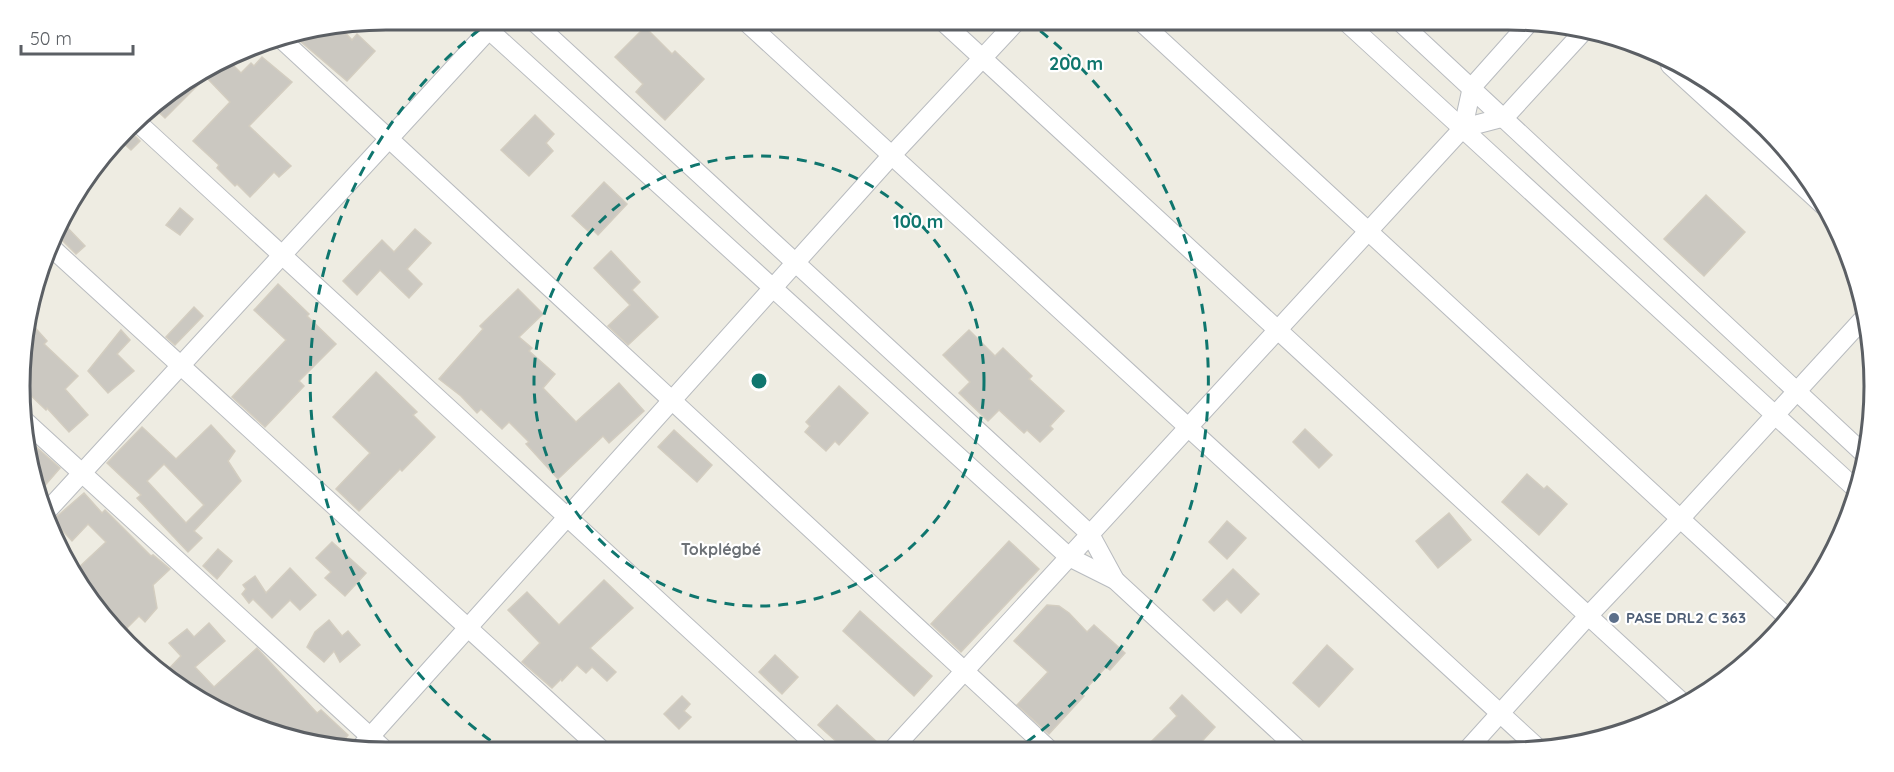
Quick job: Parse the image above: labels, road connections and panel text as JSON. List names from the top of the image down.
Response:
{
  "districts": ["Tokplégbé"],
  "places": ["PASE DRL2 C 363"],
  "scale_bar": "50 m",
  "rings": ["200 m", "100 m"]
}
